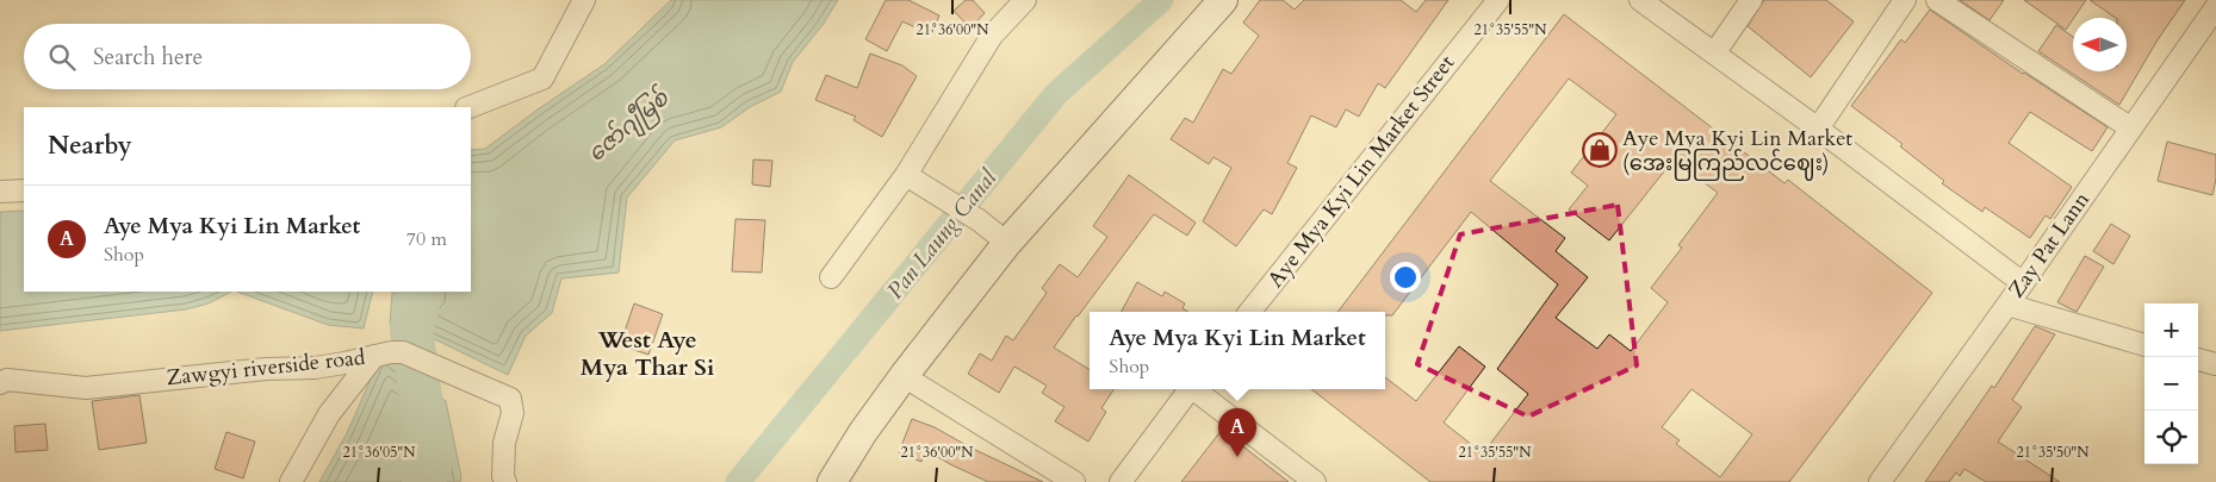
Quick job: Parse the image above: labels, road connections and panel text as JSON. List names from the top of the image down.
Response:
{
  "streets": {
    "street": ["Aye Mya Kyi Lin Market Street", "Zay Pat Lann", "Zawgyi riverside road"]
  },
  "districts": ["West Aye Mya Thar Si"],
  "water": ["ဇော်ဂျီမြစ်", "Pan Laung Canal"],
  "places": {
    "shop": ["Aye Mya Kyi Lin Market (အေးမြကြည်လင်ဈေး)"]
  },
  "north": "left",
  "page": {
    "search": "Search here",
    "heading": "Nearby",
    "list": [
      {
        "mark": "A",
        "name": "Aye Mya Kyi Lin Market",
        "note": "Shop",
        "value": "70 m"
      }
    ],
    "map_buttons": ["+", "−"],
    "popup": ["Aye Mya Kyi Lin Market", "Shop"],
    "pins": "A"
  },
  "coordinates": [
    "21°36'00\"N",
    "21°35'55\"N",
    "21°36'05\"N",
    "21°35'50\"N"
  ]
}
